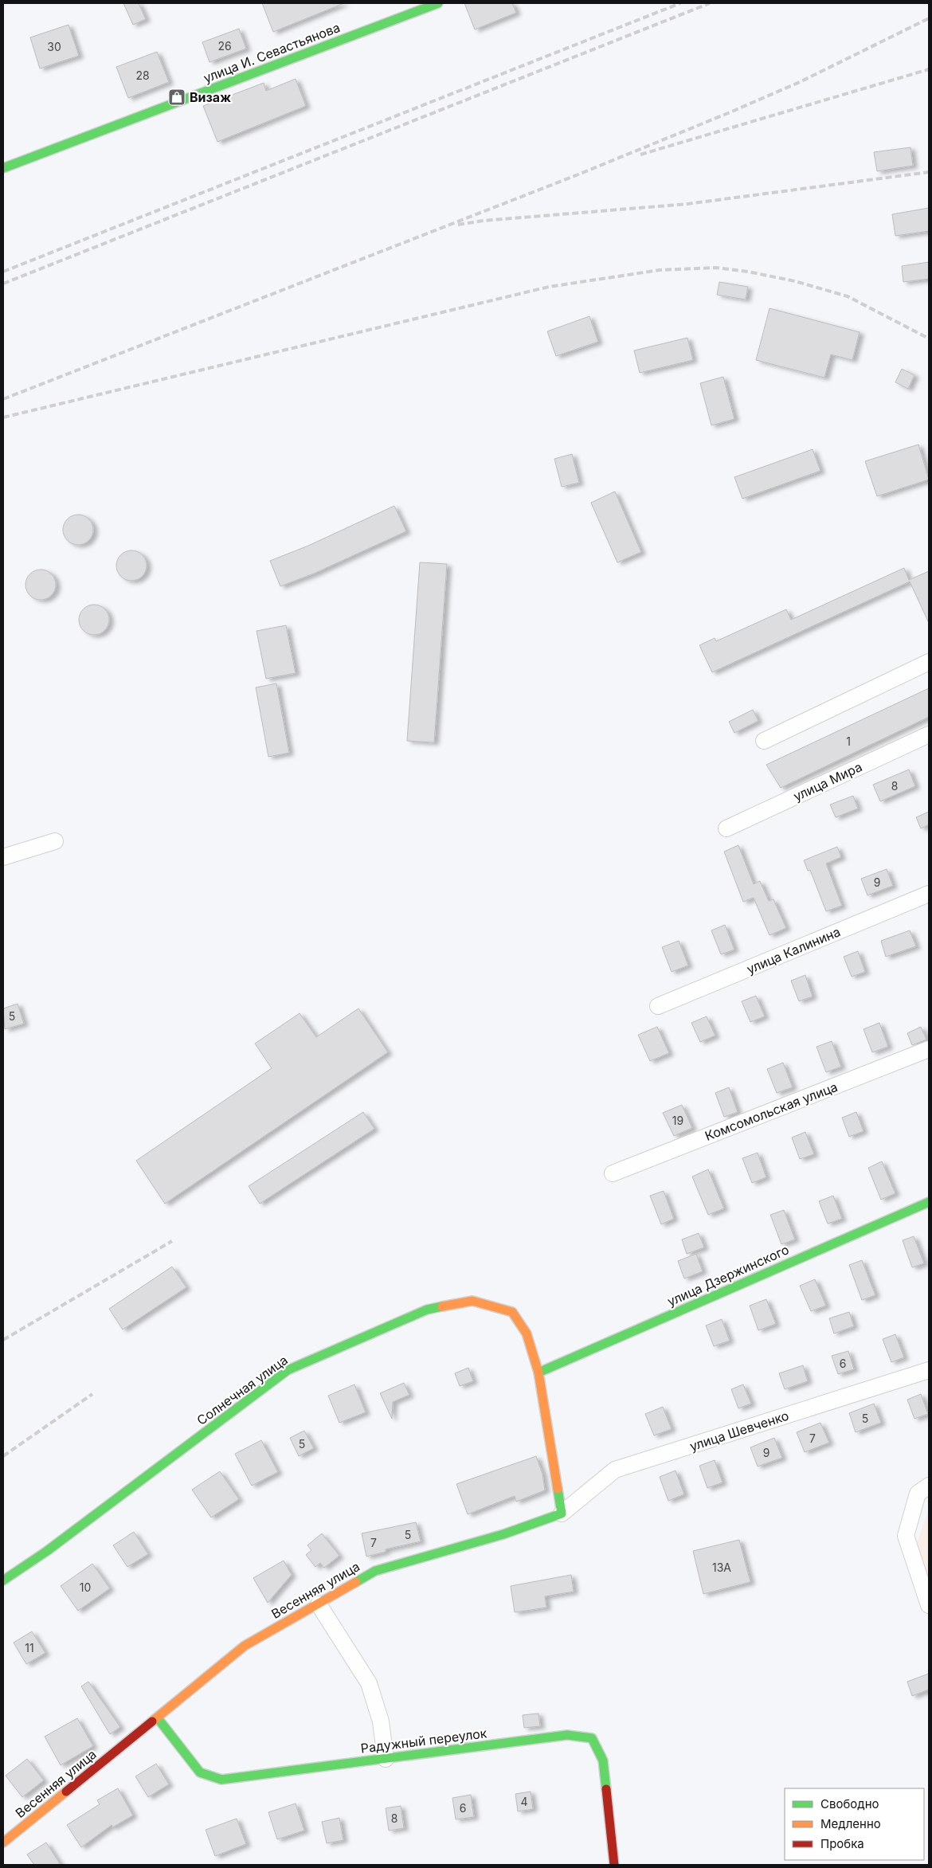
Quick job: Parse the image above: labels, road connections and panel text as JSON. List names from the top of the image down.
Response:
{
  "streets": {
    "street": [
      "улица И. Севастьянова",
      "улица Мира",
      "улица Калинина",
      "Комсомольская улица",
      "улица Дзержинского",
      "Солнечная улица",
      "улица Шевченко",
      "Весенняя улица",
      "Радужный переулок"
    ]
  },
  "crossings": [
    ["улица Дзержинского", "Солнечная улица"],
    ["улица Шевченко", "Весенняя улица"],
    ["Весенняя улица", "Радужный переулок"]
  ],
  "places": {
    "shop": ["Визаж"]
  },
  "house_numbers": [
    "26",
    "30",
    "28",
    "1",
    "8",
    "9",
    "5",
    "19",
    "6",
    "5",
    "7",
    "5",
    "9",
    "5",
    "7",
    "13А",
    "10",
    "11",
    "4",
    "6",
    "8"
  ],
  "legend": ["Свободно", "Медленно", "Пробка"]
}
